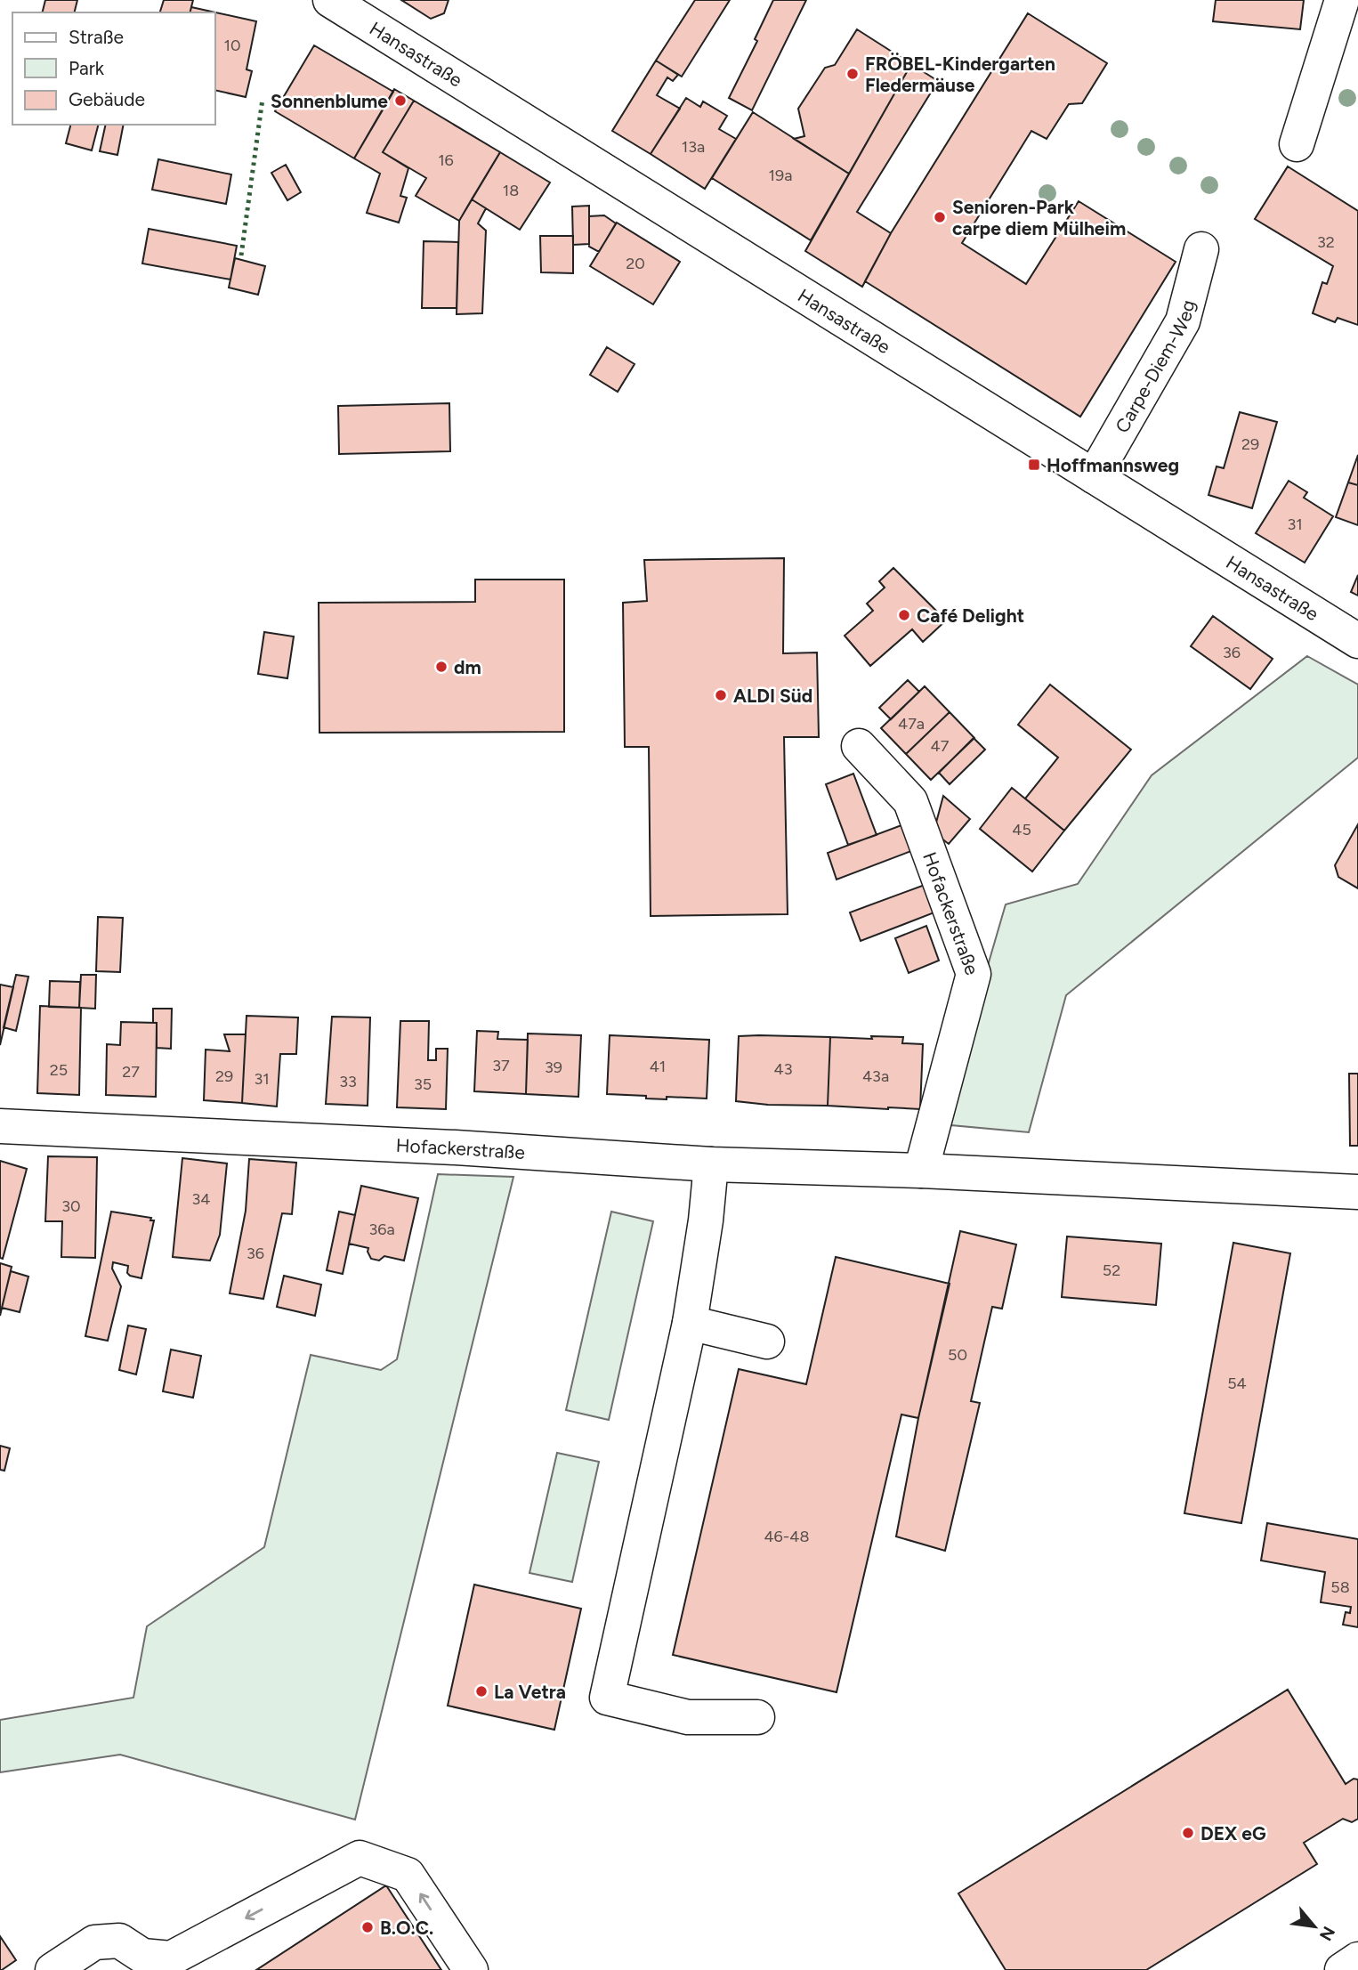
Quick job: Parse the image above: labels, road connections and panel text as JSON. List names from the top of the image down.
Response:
{
  "streets": {
    "street": ["Hansastraße", "Carpe-Diem-Weg", "Hofackerstraße"]
  },
  "crossings": [
    ["Hansastraße", "Carpe-Diem-Weg"]
  ],
  "places": {
    "other": [
      "FRÖBEL-Kindergarten Fledermäuse",
      "Sonnenblume",
      "Senioren-Park carpe diem Mülheim",
      "Café Delight",
      "dm",
      "ALDI Süd",
      "La Vetra",
      "DEX eG",
      "B.O.C."
    ],
    "transit": ["Hoffmannsweg"]
  },
  "house_numbers": [
    "10",
    "13a",
    "16",
    "19a",
    "18",
    "32",
    "20",
    "29",
    "31",
    "36",
    "47a",
    "47",
    "45",
    "37",
    "41",
    "39",
    "43",
    "25",
    "27",
    "29",
    "43a",
    "31",
    "33",
    "35",
    "34",
    "30",
    "36a",
    "36",
    "52",
    "50",
    "54",
    "46-48",
    "58"
  ],
  "legend": ["Straße", "Park", "Gebäude"],
  "north": "bottom right"
}
